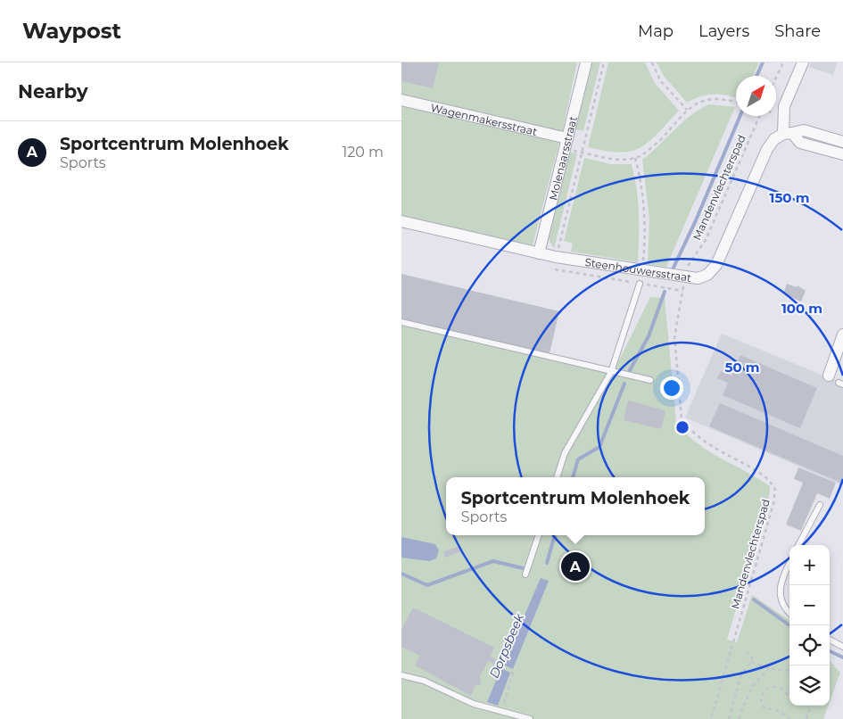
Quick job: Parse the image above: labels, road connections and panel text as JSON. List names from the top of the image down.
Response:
{
  "streets": {
    "street": ["Wagenmakersstraat", "Molenaarsstraat", "Steenhouwersstraat"],
    "path": ["Mandenvlechterspad"]
  },
  "crossings": [
    ["Wagenmakersstraat", "Molenaarsstraat"],
    ["Molenaarsstraat", "Steenhouwersstraat"],
    ["Mandenvlechterspad", "Steenhouwersstraat"]
  ],
  "water": ["Dorpsbeek"],
  "north": "top right",
  "page": {
    "header": "Waypost",
    "nav": ["Map", "Layers", "Share"],
    "heading": "Nearby",
    "list": [
      {
        "mark": "A",
        "name": "Sportcentrum Molenhoek",
        "note": "Sports",
        "value": "120 m"
      }
    ],
    "popup": ["Sportcentrum Molenhoek", "Sports"],
    "map_buttons": ["+", "−"],
    "pins": "A"
  },
  "rings": ["150 m", "100 m", "50 m"]
}
